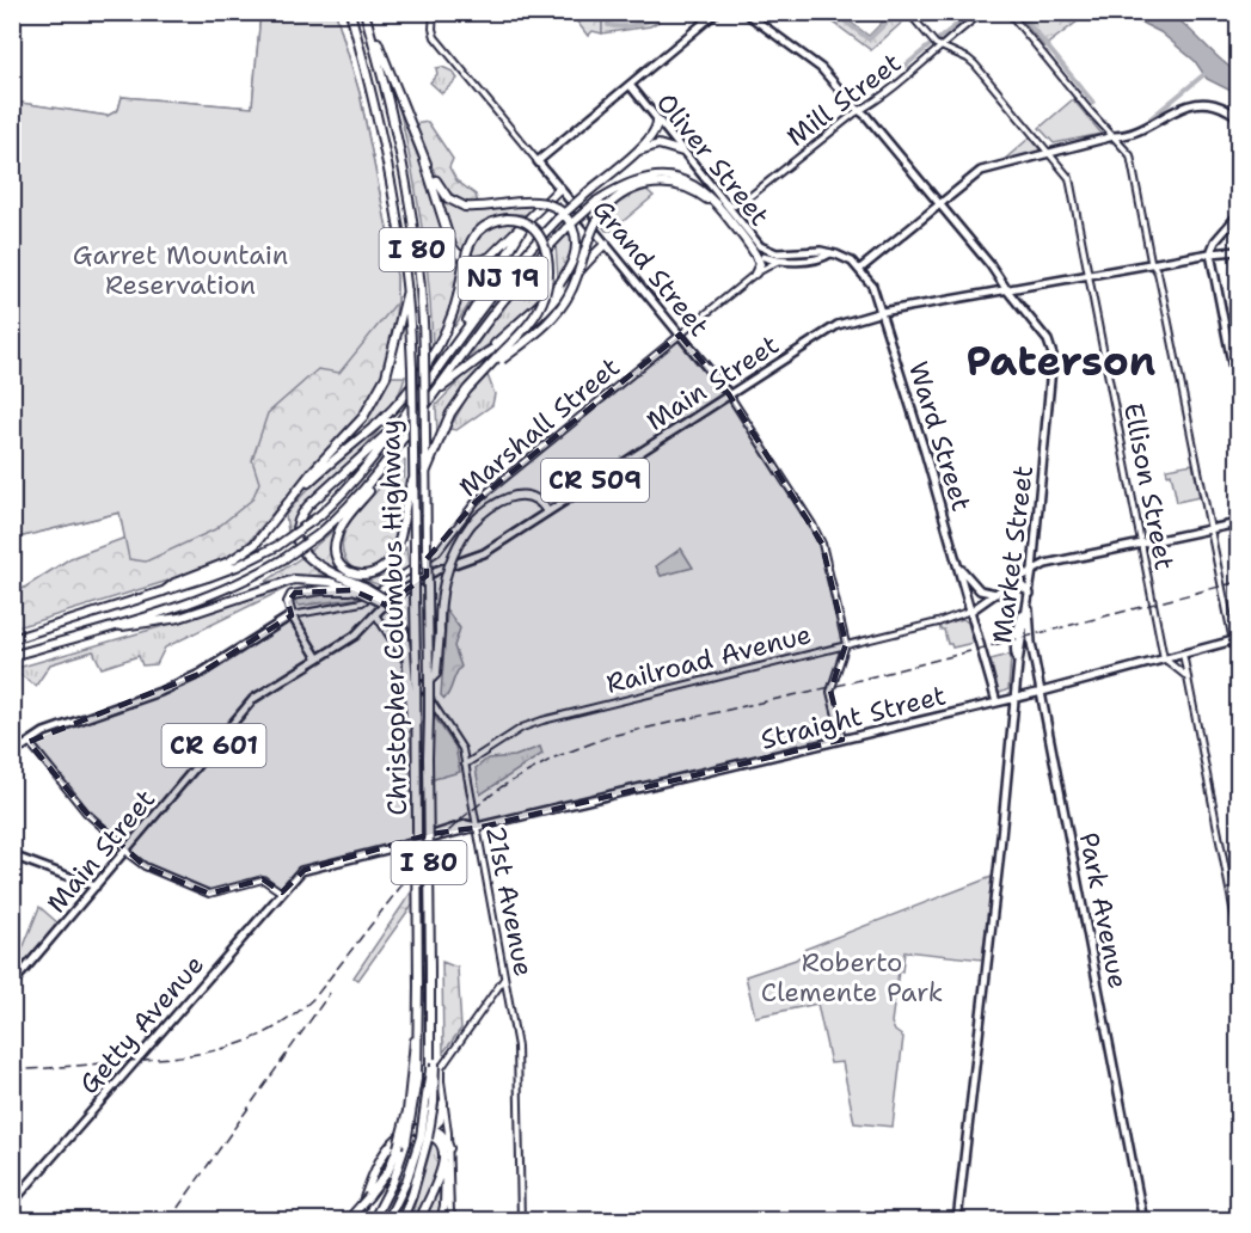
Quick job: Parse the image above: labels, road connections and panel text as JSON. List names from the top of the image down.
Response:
{
  "streets": {
    "highway": ["I 80", "NJ 19", "Christopher Columbus Highway"],
    "main road": [
      "Oliver Street",
      "Grand Street",
      "Main Street",
      "Marshall Street",
      "Ward Street",
      "CR 509",
      "Market Street",
      "Straight Street",
      "CR 601",
      "Park Avenue",
      "Getty Avenue"
    ],
    "street": [
      "Mill Street",
      "Ellison Street",
      "Railroad Avenue",
      "21st Avenue"
    ]
  },
  "crossings": [
    ["Mill Street", "Oliver Street"],
    ["Mill Street", "Ellison Street"],
    ["Mill Street", "Market Street"],
    ["Oliver Street", "NJ 19"],
    ["Oliver Street", "Marshall Street"],
    ["Grand Street", "Main Street"],
    ["Grand Street", "Marshall Street"],
    ["Grand Street", "Railroad Avenue"],
    ["Main Street", "Ward Street"],
    ["Main Street", "Ellison Street"],
    ["Main Street", "Market Street"],
    ["Main Street", "21st Avenue"],
    ["Ward Street", "Railroad Avenue"],
    ["Ward Street", "Straight Street"],
    ["Ellison Street", "Straight Street"],
    ["Market Street", "Straight Street"],
    ["Market Street", "Park Avenue"],
    ["Railroad Avenue", "21st Avenue"],
    ["Straight Street", "21st Avenue"],
    ["Straight Street", "Park Avenue"],
    ["Straight Street", "Getty Avenue"]
  ],
  "districts": ["Paterson"],
  "parks": ["Garret Mountain Reservation", "Roberto Clemente Park"]
}
